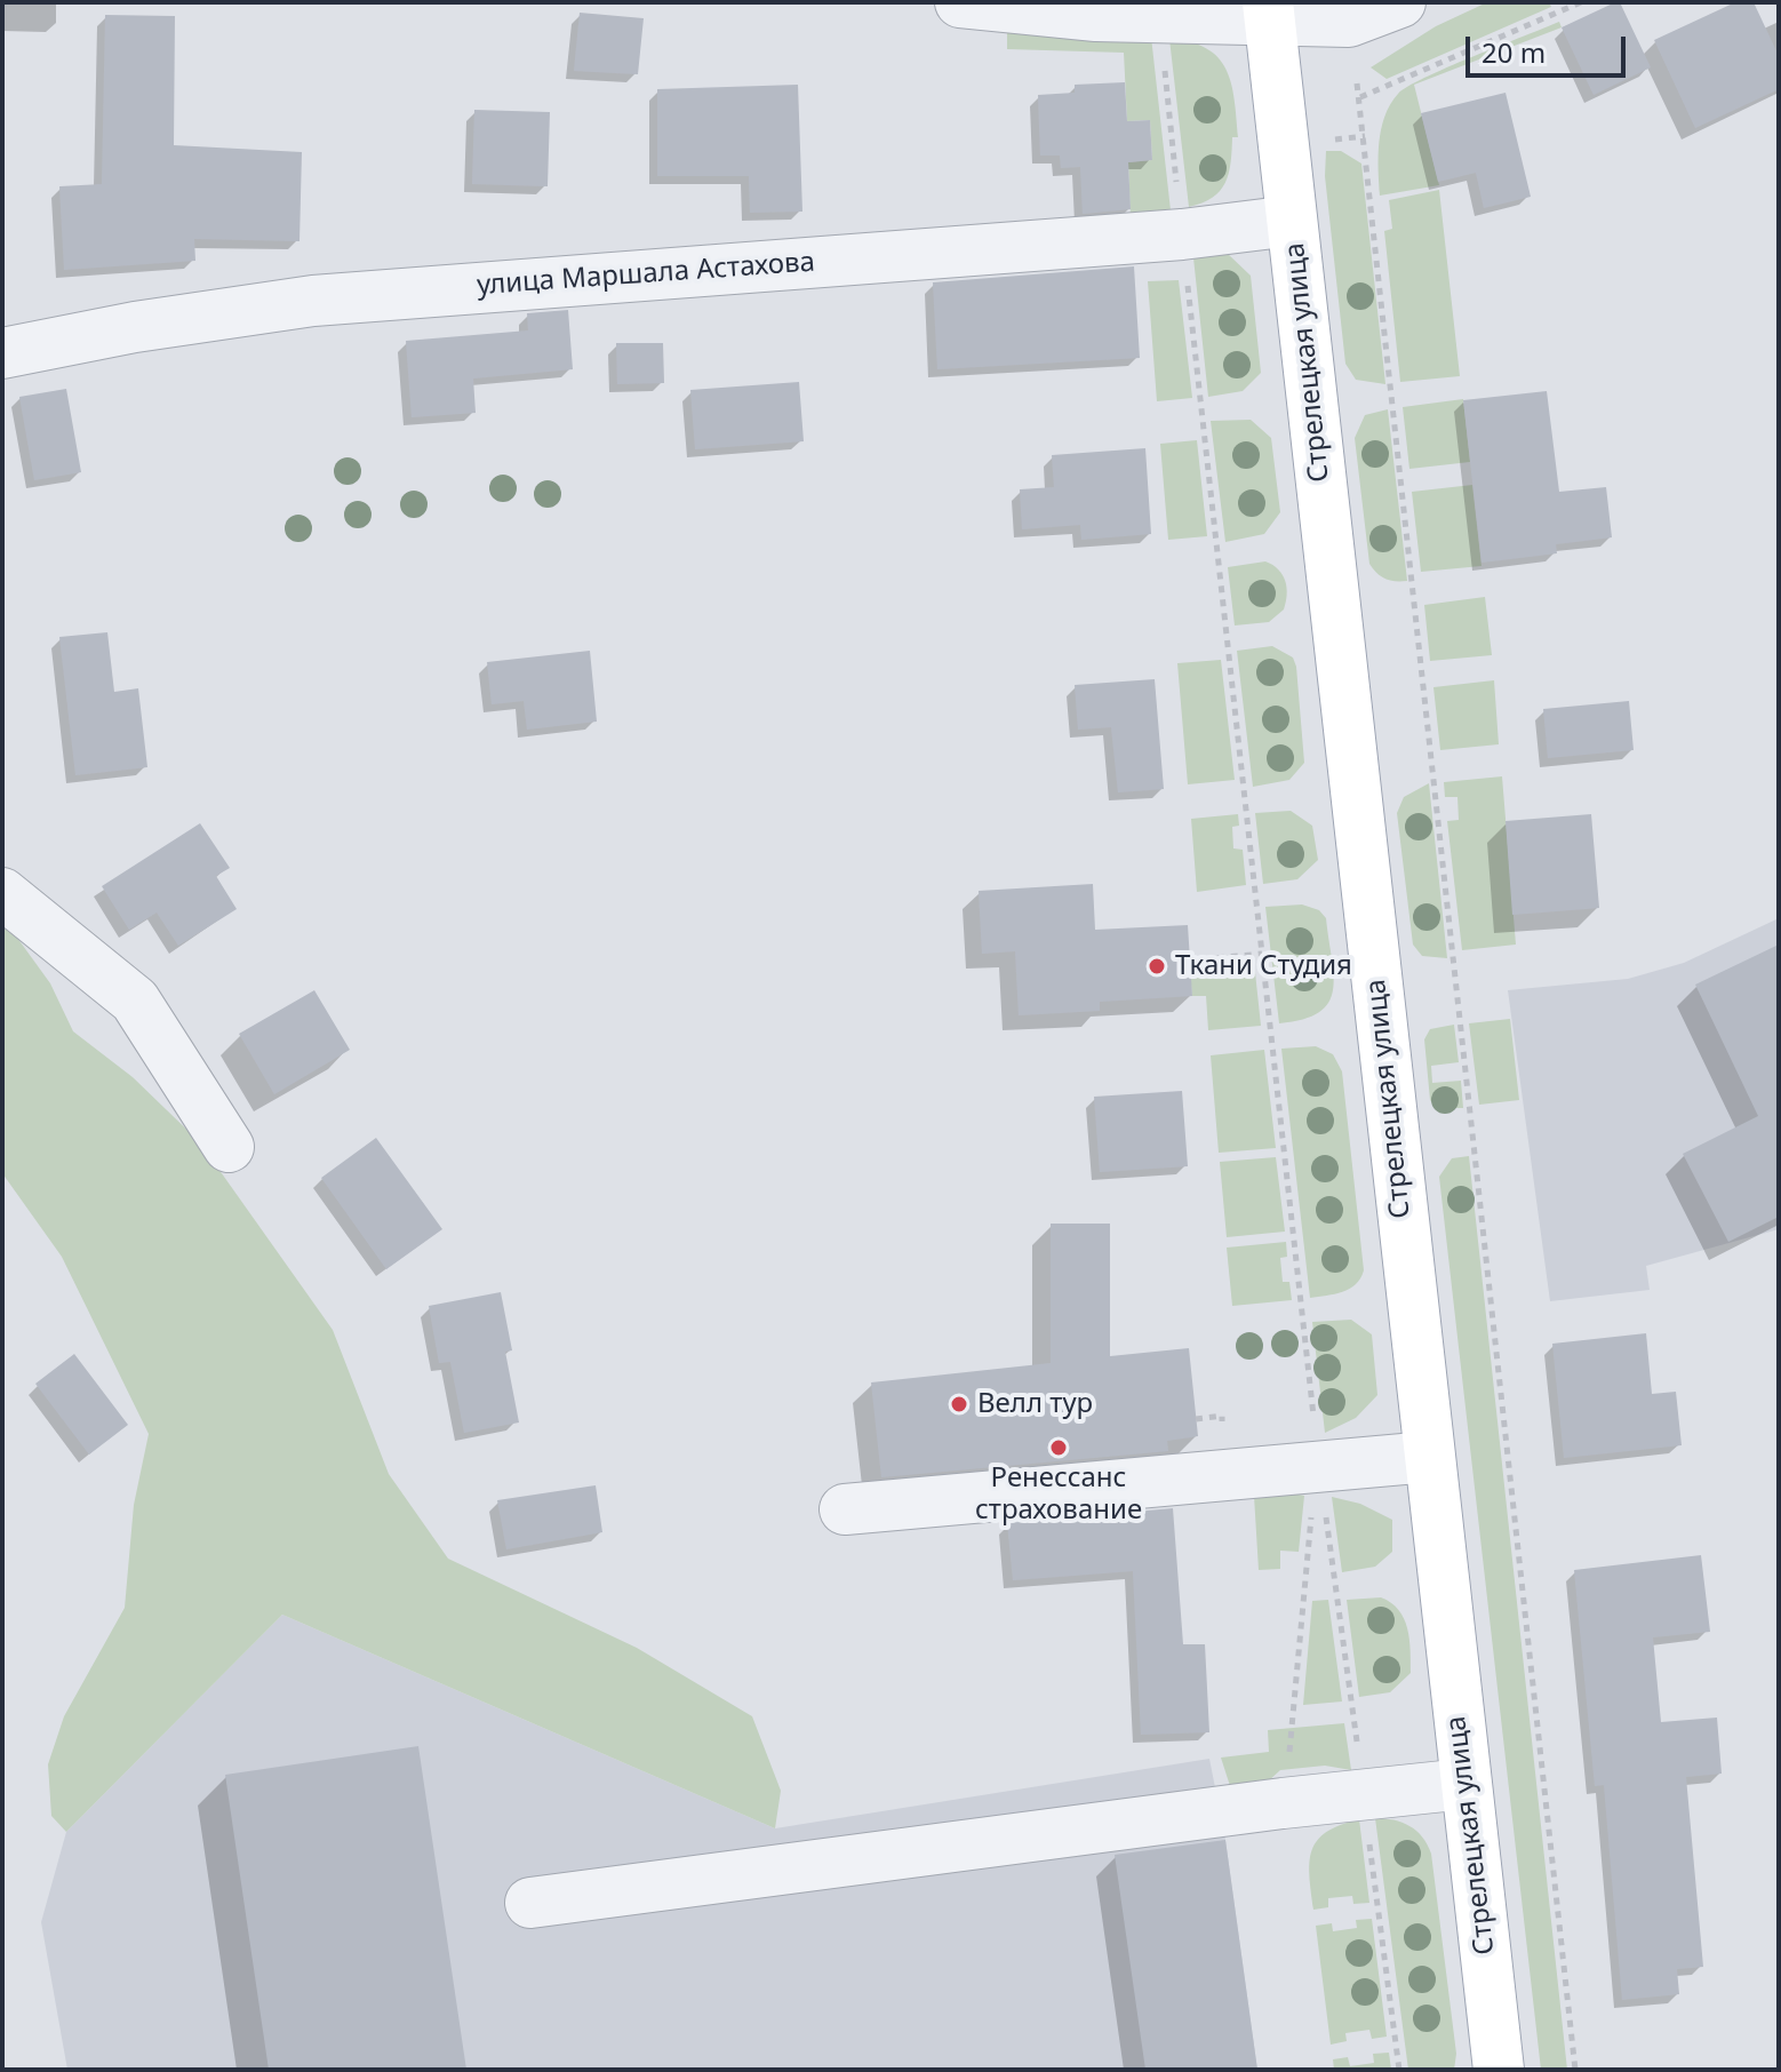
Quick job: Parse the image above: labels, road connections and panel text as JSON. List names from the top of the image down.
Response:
{
  "streets": {
    "main road": ["Стрелецкая улица"],
    "street": ["улица Маршала Астахова"]
  },
  "crossings": [
    ["улица Маршала Астахова", "Стрелецкая улица"]
  ],
  "places": ["Ткани Студия", "Велл тур", "Ренессанс страхование"],
  "scale_bar": "20 m"
}
